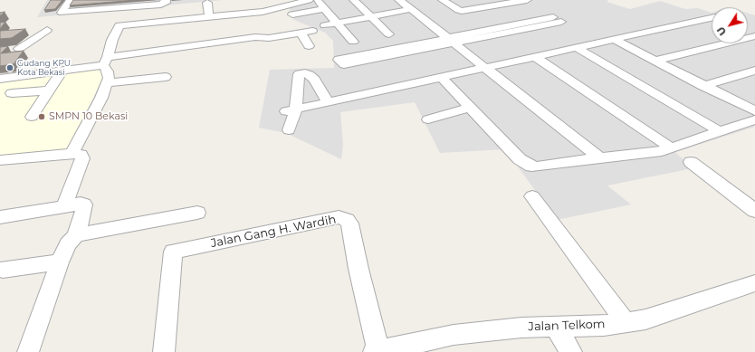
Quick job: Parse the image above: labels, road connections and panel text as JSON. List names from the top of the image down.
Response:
{
  "streets": {
    "street": ["Jalan Gang H. Wardih", "Jalan Telkom"]
  },
  "crossings": [
    ["Jalan Gang H. Wardih", "Jalan Telkom"]
  ],
  "places": ["Gudang KPU Kota Bekasi", "SMPN 10 Bekasi"],
  "north": "bottom left"
}
